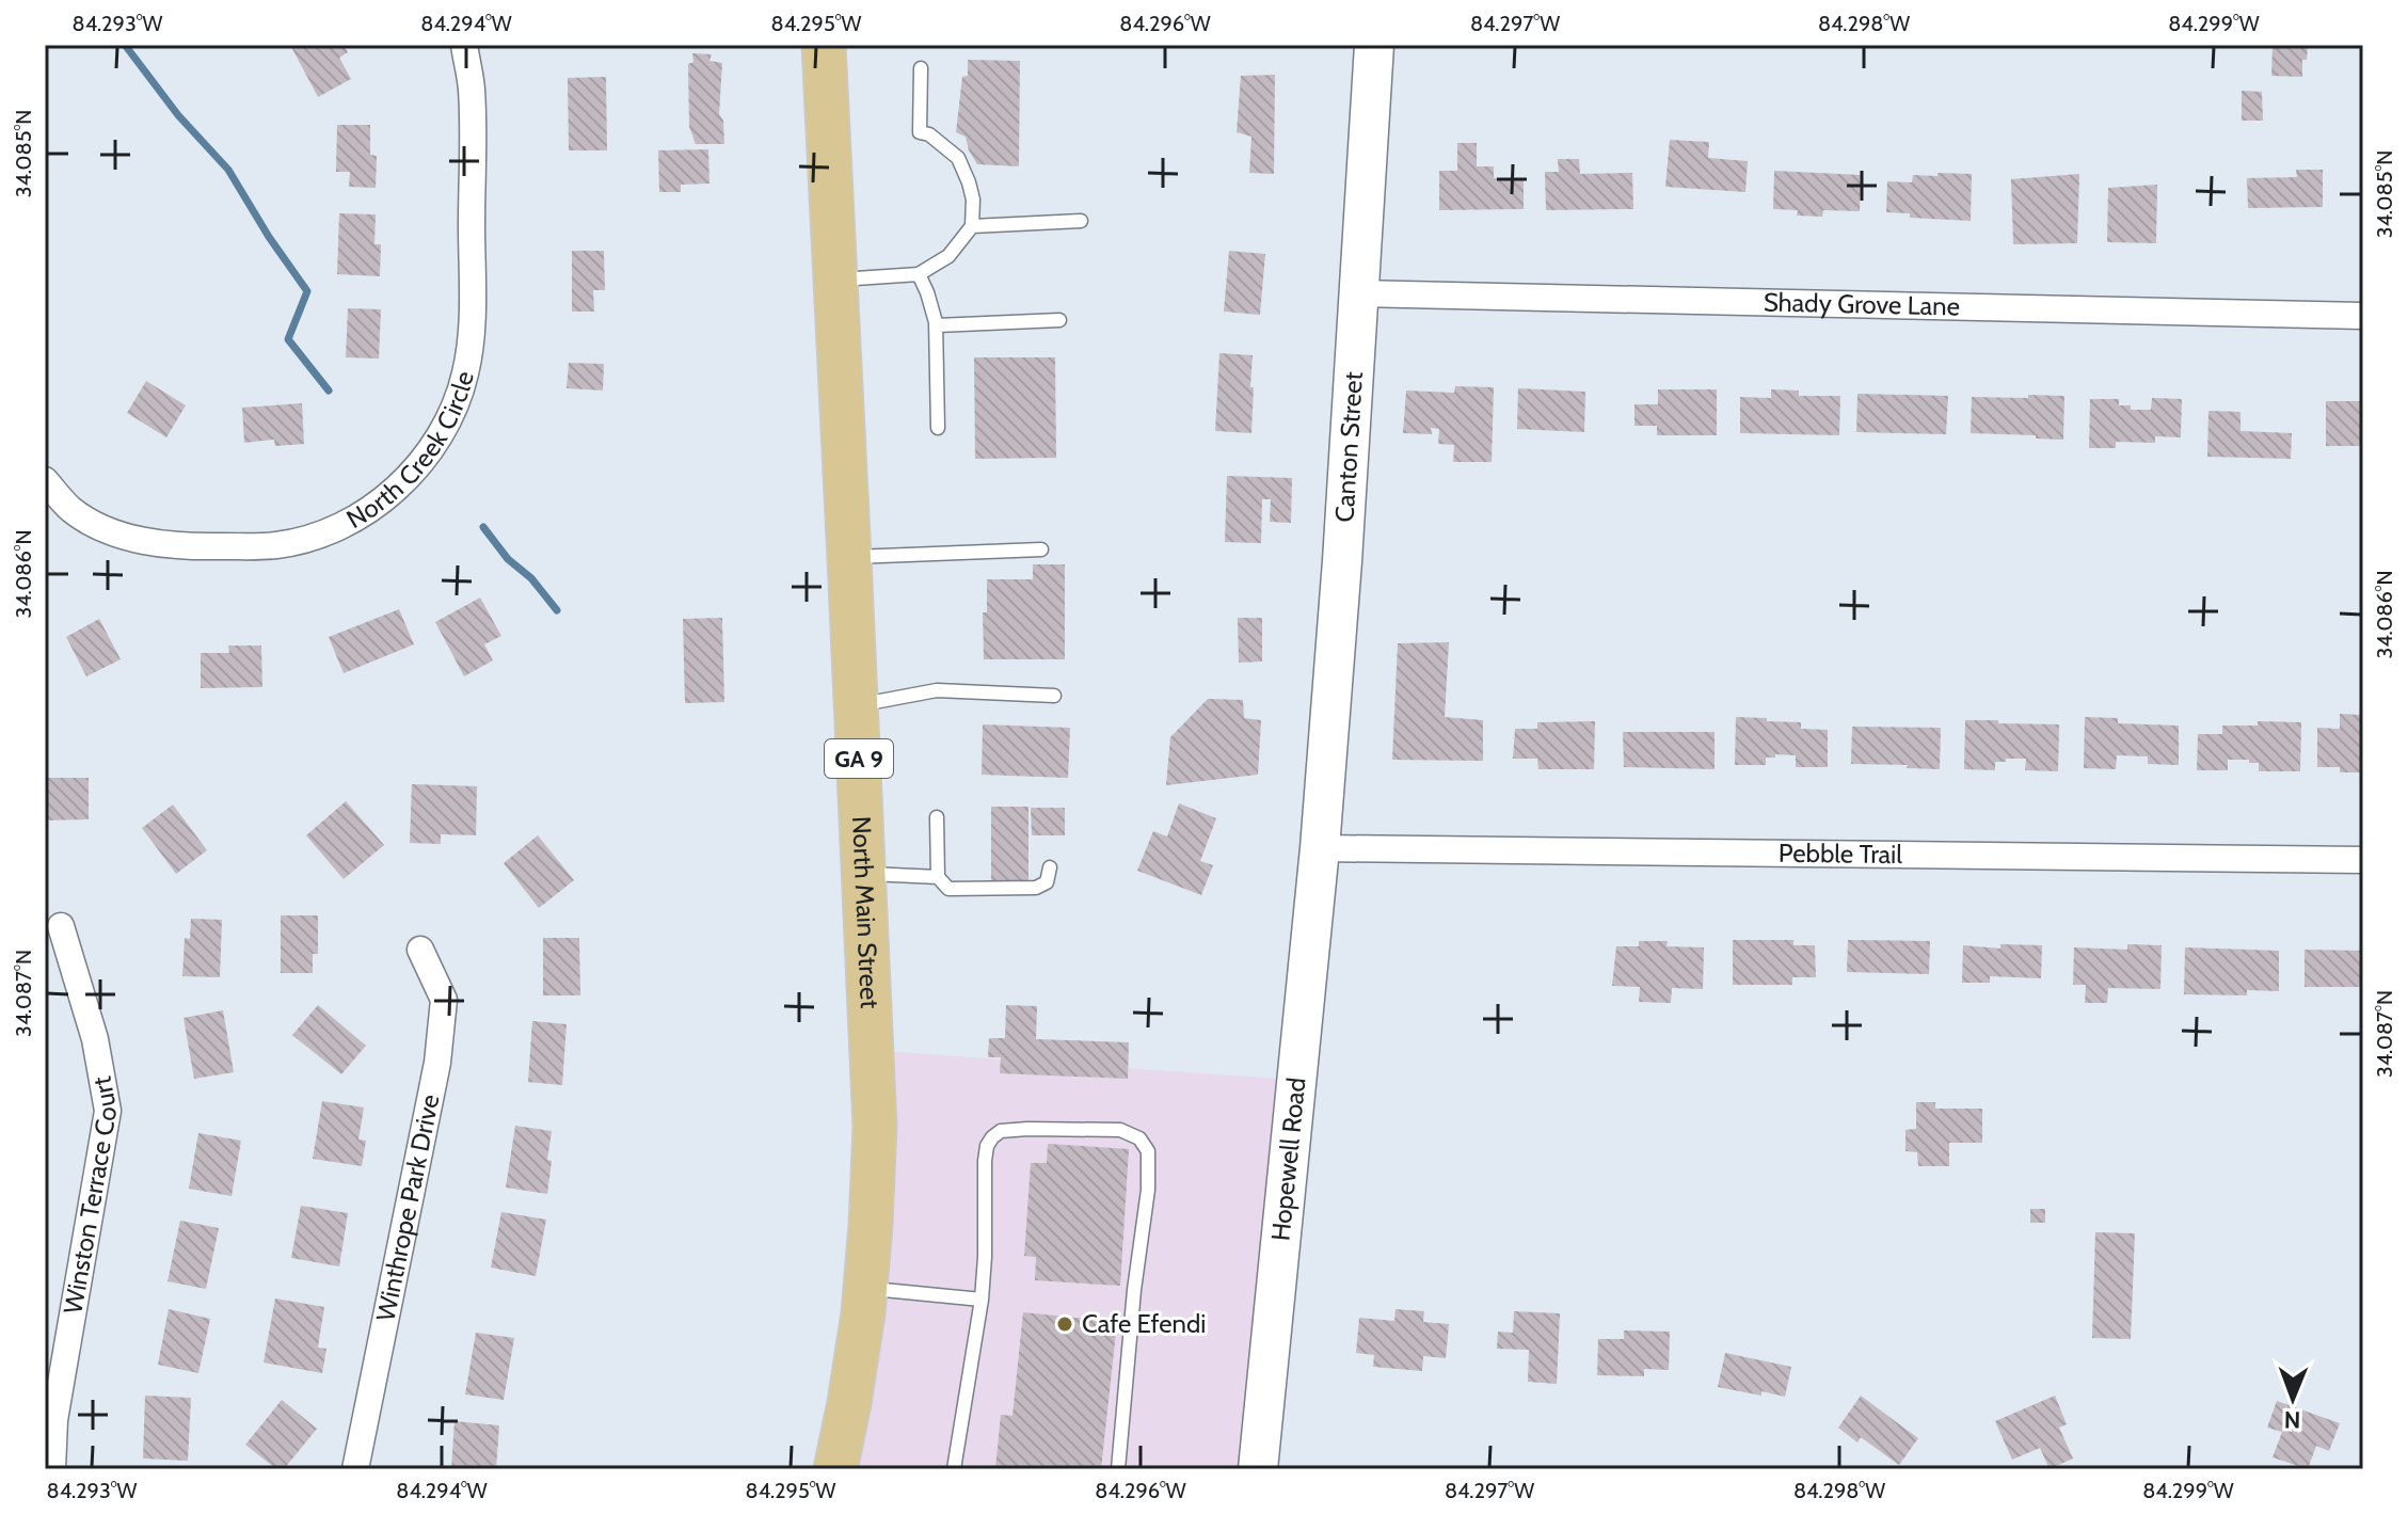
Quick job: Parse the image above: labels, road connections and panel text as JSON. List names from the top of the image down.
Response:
{
  "streets": {
    "main road": ["GA 9", "North Main Street"],
    "street": [
      "Shady Grove Lane",
      "North Creek Circle",
      "Canton Street",
      "Pebble Trail",
      "Hopewell Road",
      "Winston Terrace Court",
      "Winthrope Park Drive"
    ]
  },
  "crossings": [
    ["Shady Grove Lane", "Canton Street"],
    ["Canton Street", "Pebble Trail"],
    ["Canton Street", "Hopewell Road"],
    ["Pebble Trail", "Hopewell Road"]
  ],
  "places": ["Cafe Efendi"],
  "north": "bottom",
  "coordinates": [
    "84.293°W",
    "84.294°W",
    "84.295°W",
    "84.296°W",
    "84.297°W",
    "84.298°W",
    "84.299°W",
    "34.085°N",
    "34.086°N",
    "34.087°N"
  ]
}
